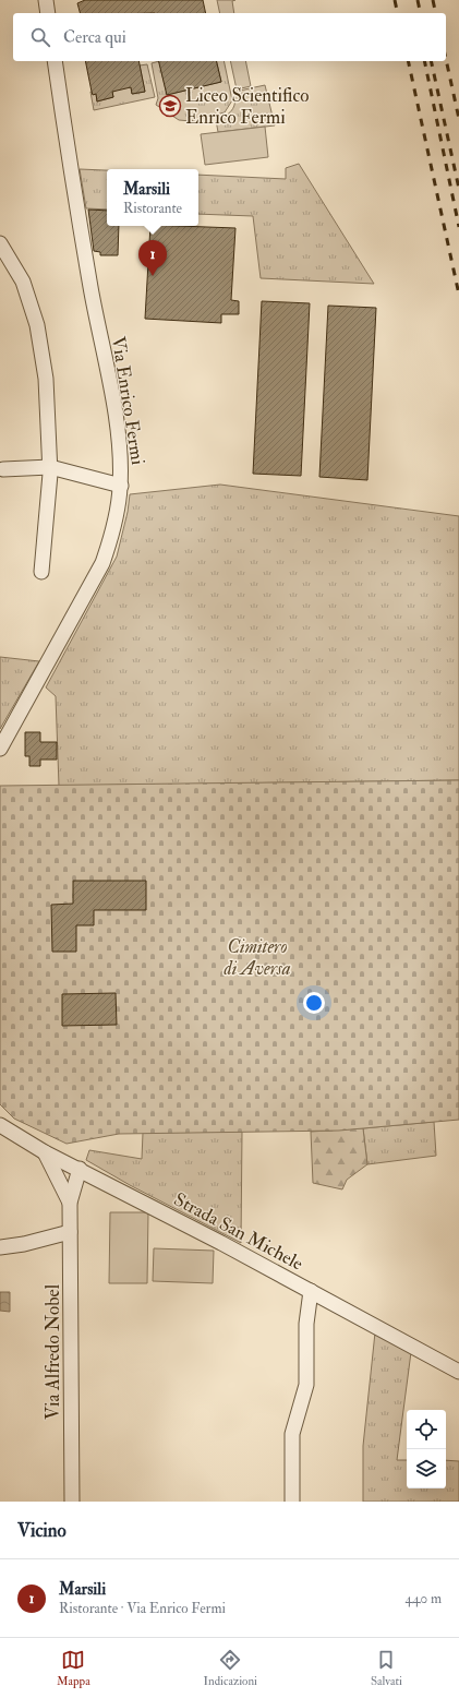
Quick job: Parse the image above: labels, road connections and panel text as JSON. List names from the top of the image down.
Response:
{
  "streets": {
    "street": ["Via Enrico Fermi", "Strada San Michele", "Via Alfredo Nobel"]
  },
  "crossings": [
    ["Strada San Michele", "Via Alfredo Nobel"]
  ],
  "parks": ["Cimitero di Aversa"],
  "places": {
    "school or university": ["Liceo Scientifico Enrico Fermi"]
  },
  "page": {
    "search": "Cerca qui",
    "popup": ["Marsili", "Ristorante"],
    "pins": "1",
    "heading": "Vicino",
    "list": [
      {
        "mark": "1",
        "name": "Marsili",
        "note": "Ristorante · Via Enrico Fermi",
        "value": "440 m"
      }
    ],
    "nav": ["Mappa", "Indicazioni", "Salvati"]
  }
}
